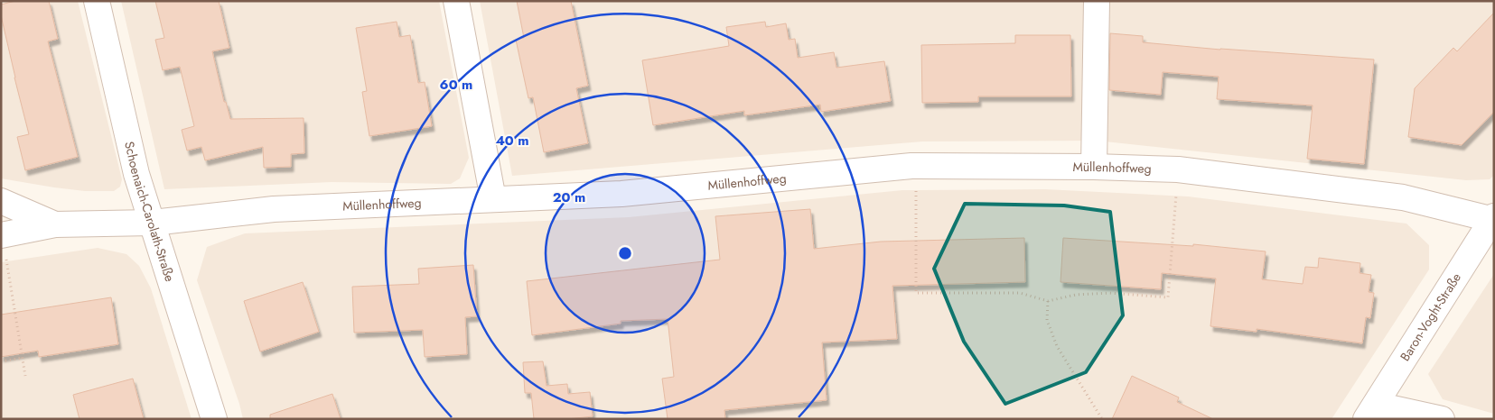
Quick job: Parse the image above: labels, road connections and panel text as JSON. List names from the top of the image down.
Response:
{
  "streets": {
    "street": ["Müllenhoffweg", "Schoenaich-Carolath-Straße", "Baron-Voght-Straße"]
  },
  "crossings": [
    ["Müllenhoffweg", "Schoenaich-Carolath-Straße"],
    ["Müllenhoffweg", "Baron-Voght-Straße"]
  ],
  "rings": ["60 m", "40 m", "20 m"]
}
